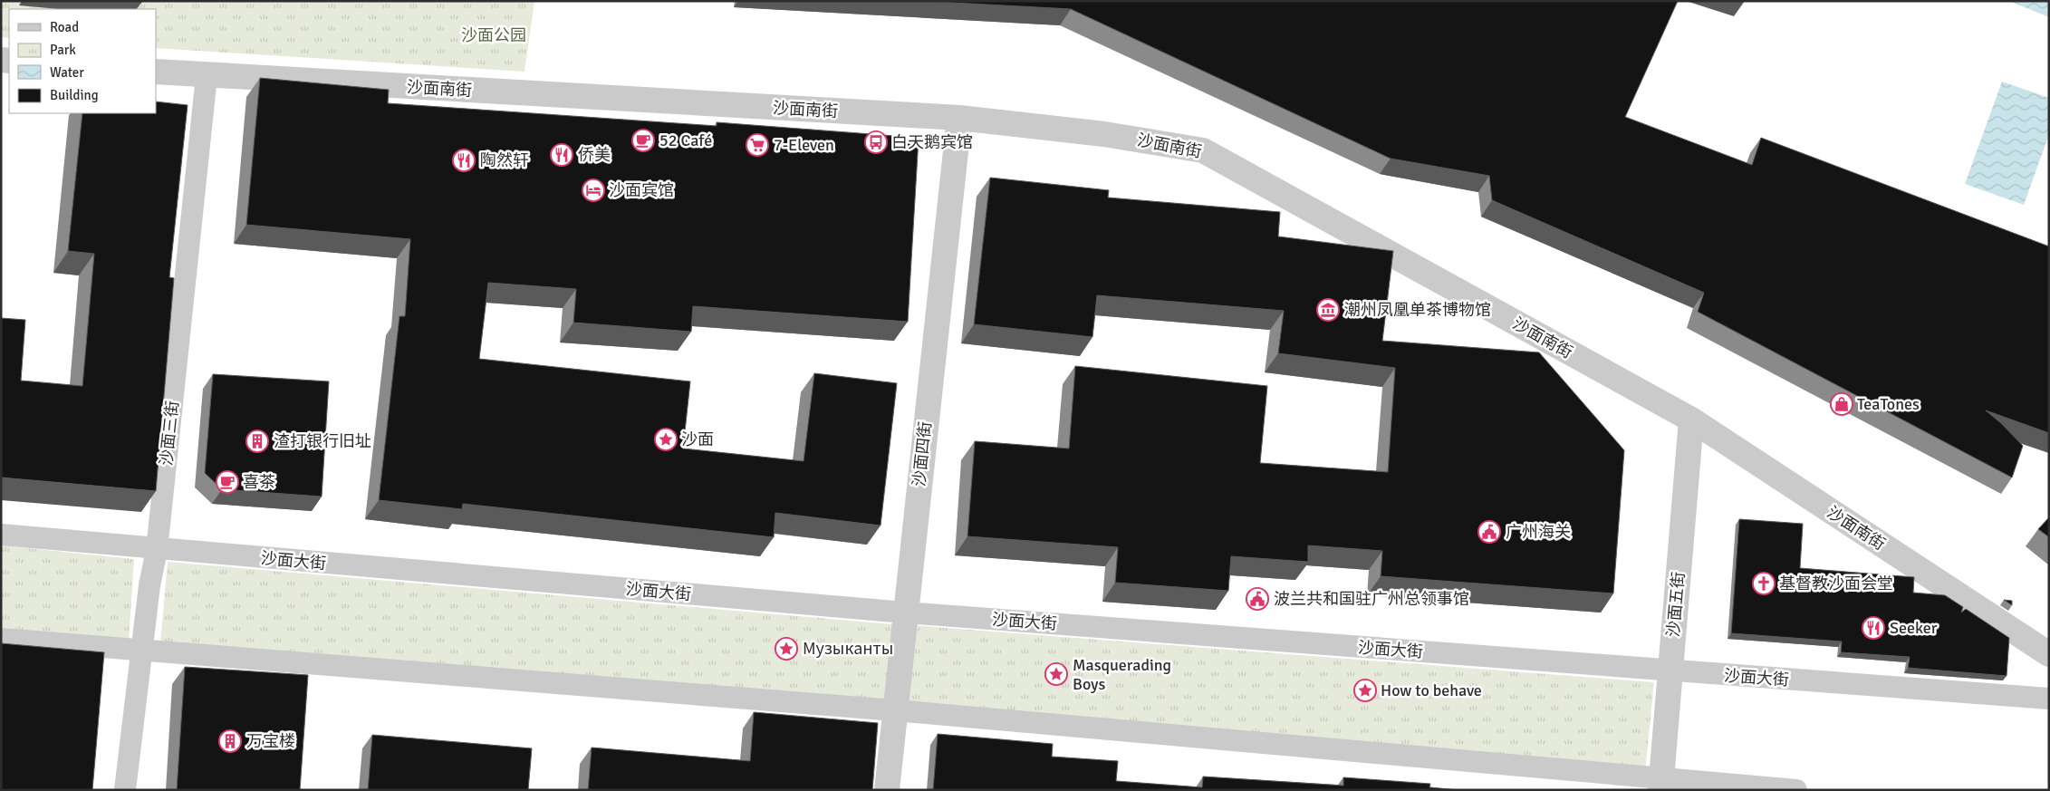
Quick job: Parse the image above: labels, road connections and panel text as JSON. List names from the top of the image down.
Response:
{
  "streets": {
    "street": [
      "沙面南街",
      "沙面三街",
      "沙面四街",
      "沙面大街",
      "沙面五街"
    ]
  },
  "crossings": [
    ["沙面南街", "沙面三街"],
    ["沙面南街", "沙面四街"],
    ["沙面南街", "沙面五街"],
    ["沙面三街", "沙面大街"],
    ["沙面四街", "沙面大街"],
    ["沙面大街", "沙面五街"]
  ],
  "parks": ["沙面公园"],
  "places": {
    "cafe": ["52 Café", "喜茶"],
    "bus stop": ["白天鹅宾馆"],
    "supermarket": ["7-Eleven"],
    "restaurant": ["侨美", "陶然轩", "Seeker"],
    "hotel": ["沙面宾馆"],
    "museum": ["潮州凤凰单茶博物馆"],
    "shop": ["TeaTones"],
    "place": [
      "沙面",
      "Музыканты",
      "Masquerading Boys",
      "How to behave"
    ],
    "building": ["渣打银行旧址", "万宝楼"],
    "public building": ["广州海关", "波兰共和国驻广州总领事馆"],
    "church": ["基督教沙面会堂"]
  },
  "legend": [
    "Road",
    "Park",
    "Water",
    "Building"
  ]
}
